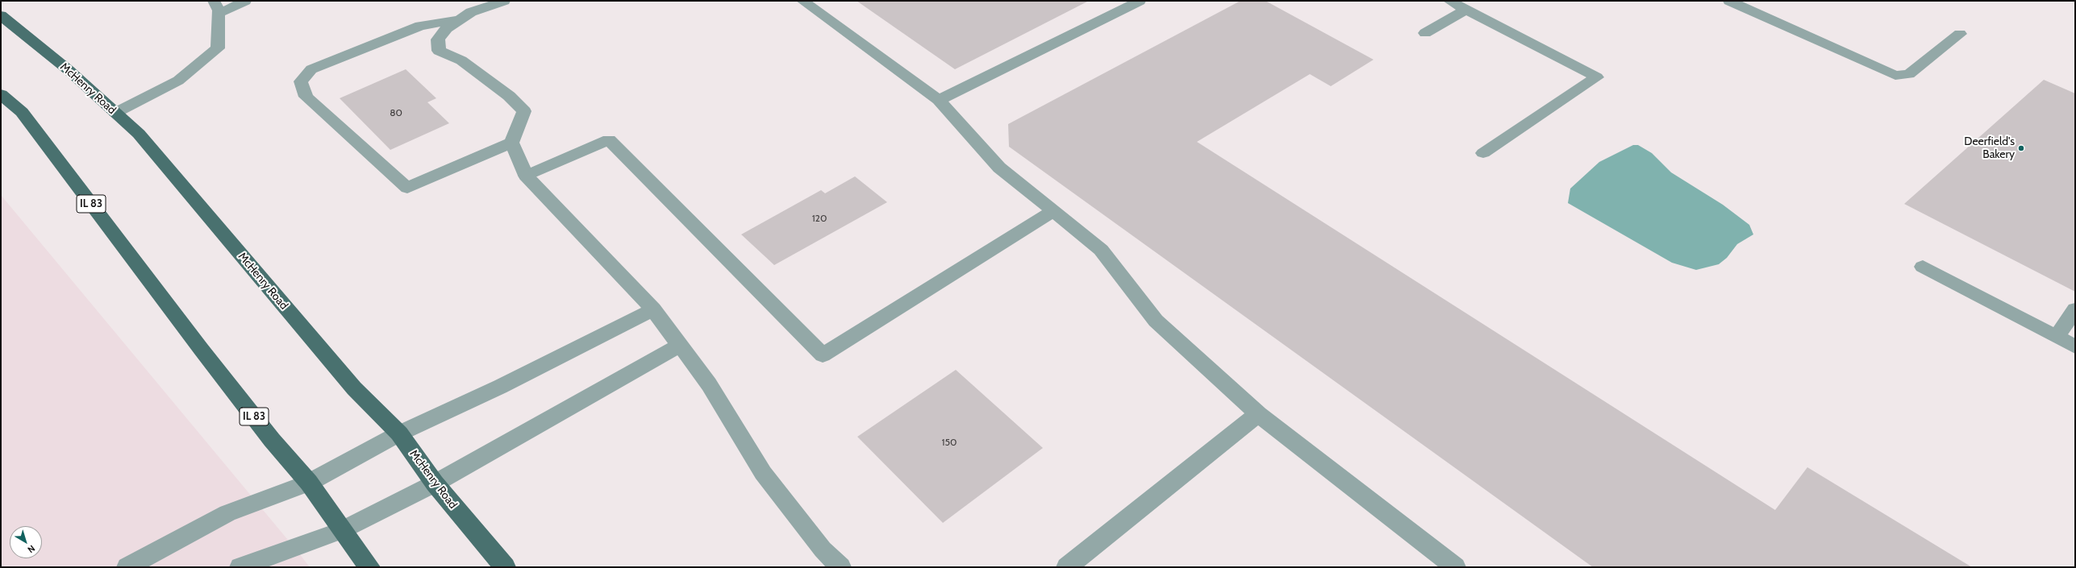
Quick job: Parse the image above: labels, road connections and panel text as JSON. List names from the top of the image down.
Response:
{
  "streets": {
    "main road": ["McHenry Road", "IL 83"]
  },
  "places": ["Deerfield's Bakery"],
  "house_numbers": ["80", "120", "150"],
  "north": "bottom right"
}
